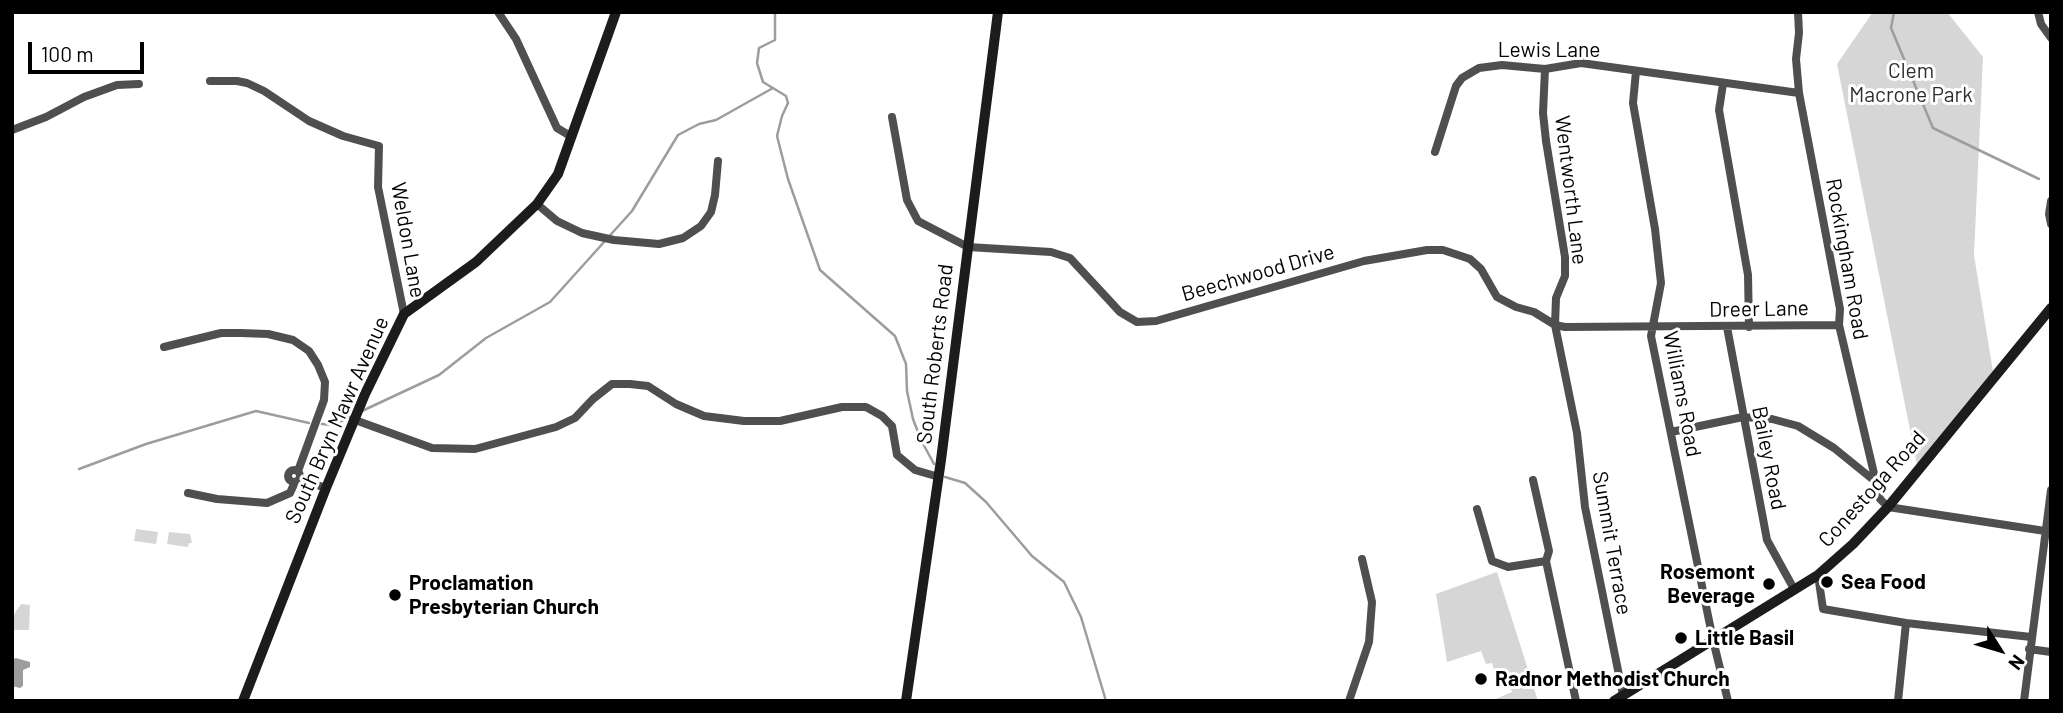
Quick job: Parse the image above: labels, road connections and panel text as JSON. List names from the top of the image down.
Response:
{
  "streets": {
    "main road": ["South Roberts Road", "South Bryn Mawr Avenue", "Conestoga Road"],
    "street": [
      "Lewis Lane",
      "Wentworth Lane",
      "Weldon Lane",
      "Rockingham Road",
      "Beechwood Drive",
      "Dreer Lane",
      "Williams Road",
      "Bailey Road",
      "Summit Terrace"
    ]
  },
  "crossings": [
    ["Lewis Lane", "Wentworth Lane"],
    ["Lewis Lane", "Rockingham Road"],
    ["Lewis Lane", "Williams Road"],
    ["Wentworth Lane", "Beechwood Drive"],
    ["Wentworth Lane", "Dreer Lane"],
    ["Wentworth Lane", "Summit Terrace"],
    ["Weldon Lane", "South Bryn Mawr Avenue"],
    ["Rockingham Road", "Dreer Lane"],
    ["Rockingham Road", "Conestoga Road"],
    ["Beechwood Drive", "Dreer Lane"],
    ["Beechwood Drive", "South Roberts Road"],
    ["Dreer Lane", "Williams Road"],
    ["Dreer Lane", "Bailey Road"],
    ["Williams Road", "Conestoga Road"],
    ["Bailey Road", "Conestoga Road"],
    ["Conestoga Road", "Summit Terrace"]
  ],
  "parks": ["Clem Macrone Park"],
  "places": [
    "Sea Food",
    "Rosemont Beverage",
    "Proclamation Presbyterian Church",
    "Little Basil",
    "Radnor Methodist Church"
  ],
  "scale_bar": "100 m",
  "north": "bottom right"
}
